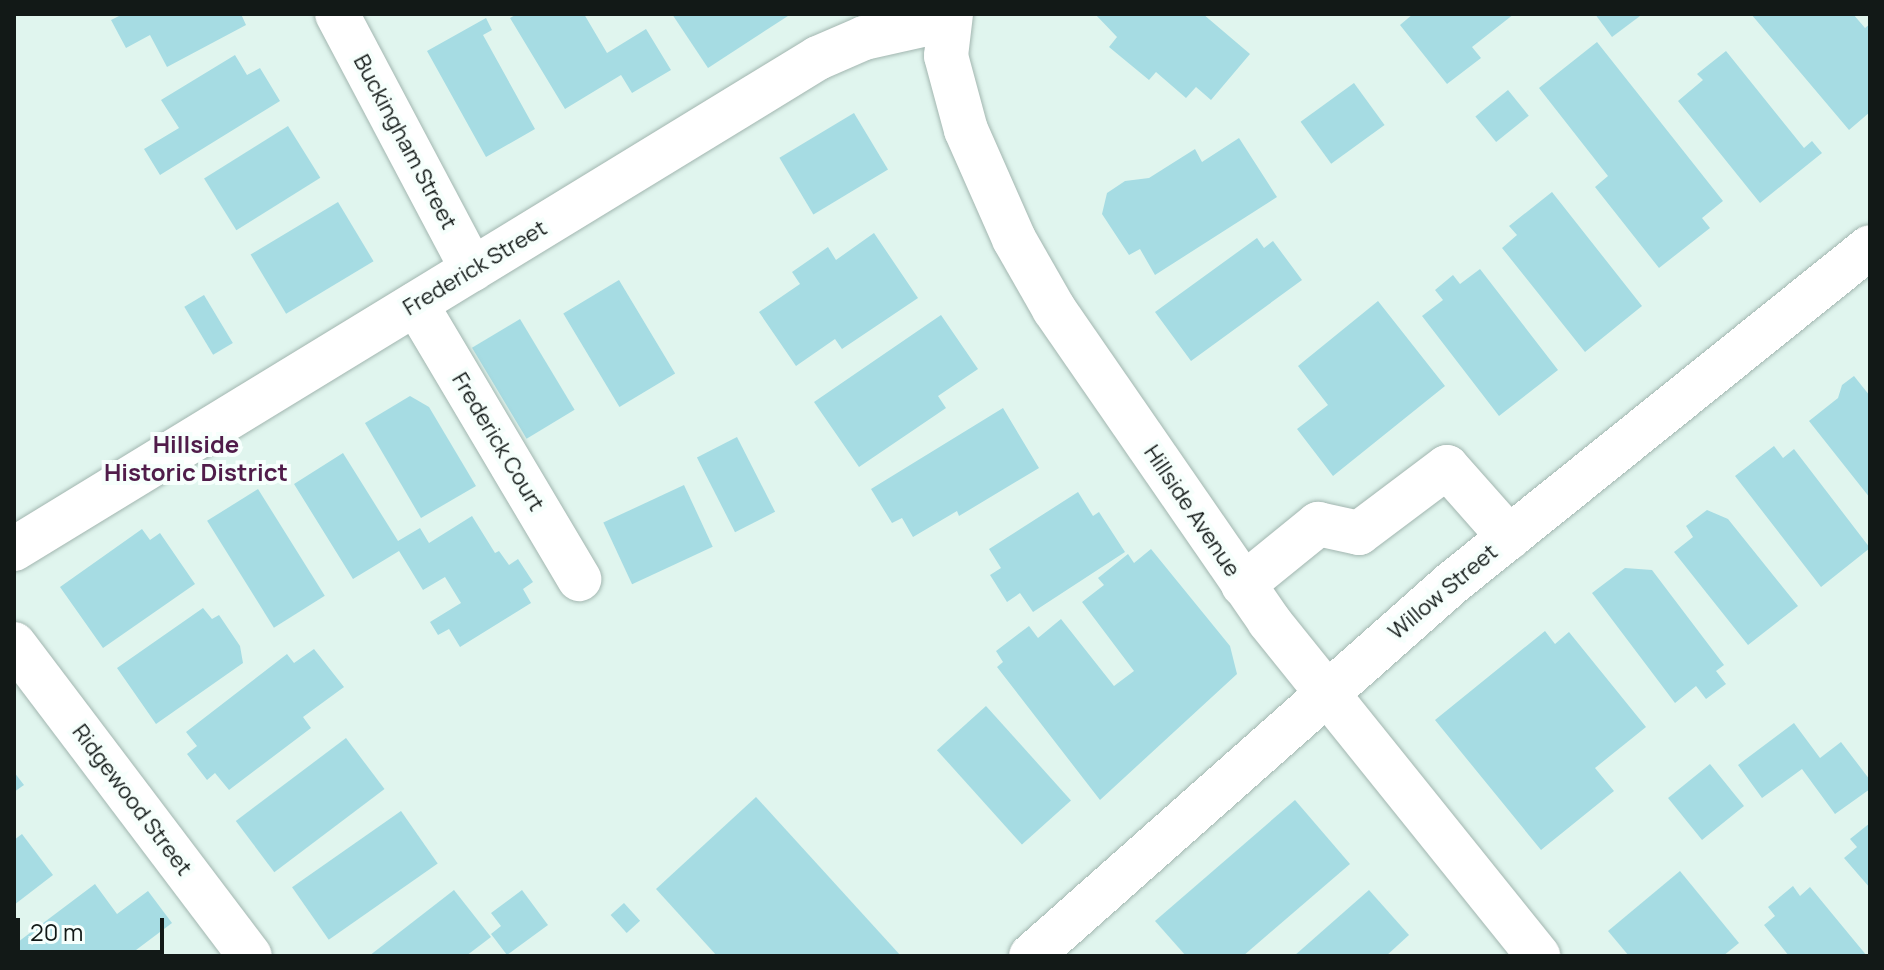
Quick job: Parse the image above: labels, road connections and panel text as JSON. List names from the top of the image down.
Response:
{
  "streets": {
    "street": [
      "Buckingham Street",
      "Frederick Street",
      "Frederick Court",
      "Hillside Avenue",
      "Willow Street",
      "Ridgewood Street"
    ]
  },
  "crossings": [
    ["Buckingham Street", "Frederick Street"],
    ["Frederick Street", "Frederick Court"],
    ["Frederick Street", "Hillside Avenue"],
    ["Hillside Avenue", "Willow Street"]
  ],
  "districts": ["Hillside Historic District"],
  "scale_bar": "20 m"
}
